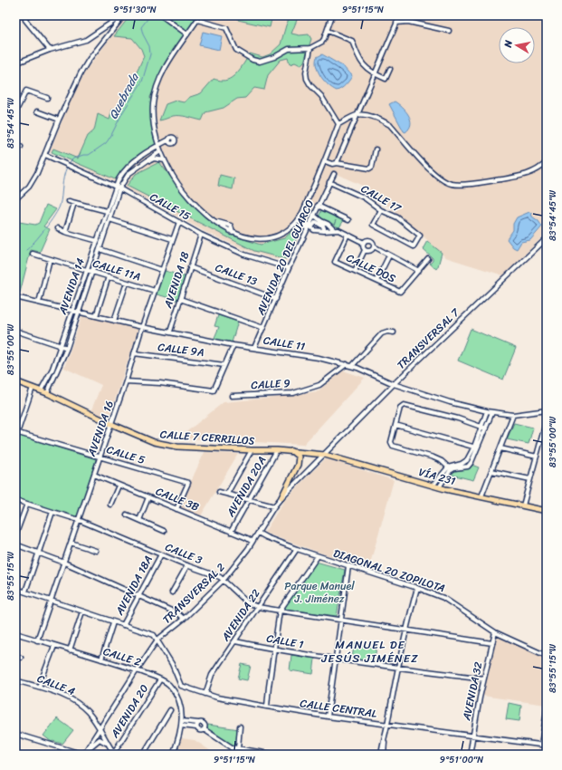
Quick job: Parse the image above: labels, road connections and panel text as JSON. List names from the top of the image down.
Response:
{
  "streets": {
    "main road": ["CALLE 7 CERRILLOS", "VÍA 231"],
    "street": [
      "CALLE 17",
      "CALLE 15",
      "AVENIDA 20 DEL GUARCO",
      "CALLE DOS",
      "CALLE 11A",
      "CALLE 13",
      "AVENIDA 18",
      "AVENIDA 14",
      "TRANSVERSAL 7",
      "CALLE 11",
      "CALLE 9A",
      "CALLE 9",
      "AVENIDA 16",
      "CALLE 5",
      "AVENIDA 20A",
      "CALLE 3B",
      "CALLE 3",
      "DIAGONAL 20 ZOPILOTA",
      "AVENIDA 18A",
      "TRANSVERSAL 2",
      "AVENIDA 22",
      "CALLE 1",
      "CALLE 2",
      "CALLE 4",
      "AVENIDA 32",
      "CALLE CENTRAL",
      "AVENIDA 20"
    ]
  },
  "crossings": [
    ["CALLE 17", "AVENIDA 20 DEL GUARCO"],
    ["CALLE 15", "AVENIDA 20 DEL GUARCO"],
    ["CALLE 15", "AVENIDA 18"],
    ["CALLE 15", "AVENIDA 14"],
    ["CALLE 15", "AVENIDA 16"],
    ["AVENIDA 20 DEL GUARCO", "CALLE 13"],
    ["AVENIDA 20 DEL GUARCO", "CALLE 11"],
    ["CALLE 11A", "AVENIDA 14"],
    ["CALLE 11A", "AVENIDA 16"],
    ["CALLE 13", "AVENIDA 18"],
    ["AVENIDA 18", "CALLE 11"],
    ["AVENIDA 14", "CALLE 11"],
    ["AVENIDA 14", "CALLE 7 CERRILLOS"],
    ["TRANSVERSAL 7", "CALLE 11"],
    ["TRANSVERSAL 7", "CALLE 7 CERRILLOS"],
    ["TRANSVERSAL 7", "VÍA 231"],
    ["TRANSVERSAL 7", "TRANSVERSAL 2"],
    ["CALLE 11", "CALLE 9"],
    ["CALLE 11", "AVENIDA 16"],
    ["CALLE 9A", "AVENIDA 16"],
    ["AVENIDA 16", "CALLE 7 CERRILLOS"],
    ["AVENIDA 16", "CALLE 5"],
    ["AVENIDA 16", "CALLE 3B"],
    ["AVENIDA 16", "CALLE 3"],
    ["AVENIDA 16", "CALLE 2"],
    ["CALLE 7 CERRILLOS", "VÍA 231"],
    ["CALLE 7 CERRILLOS", "AVENIDA 20A"],
    ["CALLE 7 CERRILLOS", "TRANSVERSAL 2"],
    ["CALLE 5", "CALLE 3B"],
    ["VÍA 231", "TRANSVERSAL 2"],
    ["AVENIDA 20A", "CALLE 3B"],
    ["CALLE 3B", "TRANSVERSAL 2"],
    ["CALLE 3", "AVENIDA 18A"],
    ["CALLE 3", "TRANSVERSAL 2"],
    ["CALLE 3", "AVENIDA 22"],
    ["CALLE 3", "AVENIDA 32"],
    ["DIAGONAL 20 ZOPILOTA", "TRANSVERSAL 2"],
    ["DIAGONAL 20 ZOPILOTA", "AVENIDA 22"],
    ["DIAGONAL 20 ZOPILOTA", "AVENIDA 32"],
    ["TRANSVERSAL 2", "CALLE 2"],
    ["TRANSVERSAL 2", "CALLE 4"],
    ["TRANSVERSAL 2", "CALLE CENTRAL"],
    ["AVENIDA 22", "CALLE 1"],
    ["AVENIDA 22", "CALLE CENTRAL"],
    ["CALLE 1", "AVENIDA 32"],
    ["CALLE 2", "AVENIDA 20"],
    ["CALLE 4", "AVENIDA 20"],
    ["AVENIDA 32", "CALLE CENTRAL"]
  ],
  "districts": ["MANUEL DE JESÚS JIMÉNEZ"],
  "water": ["Quebrada"],
  "parks": ["Parque Manuel J. Jiménez"],
  "north": "left",
  "coordinates": [
    "9°51'30\"N",
    "9°51'15\"N",
    "83°54'45\"W",
    "83°55'00\"W",
    "83°55'15\"W",
    "9°51'00\"N"
  ]
}
